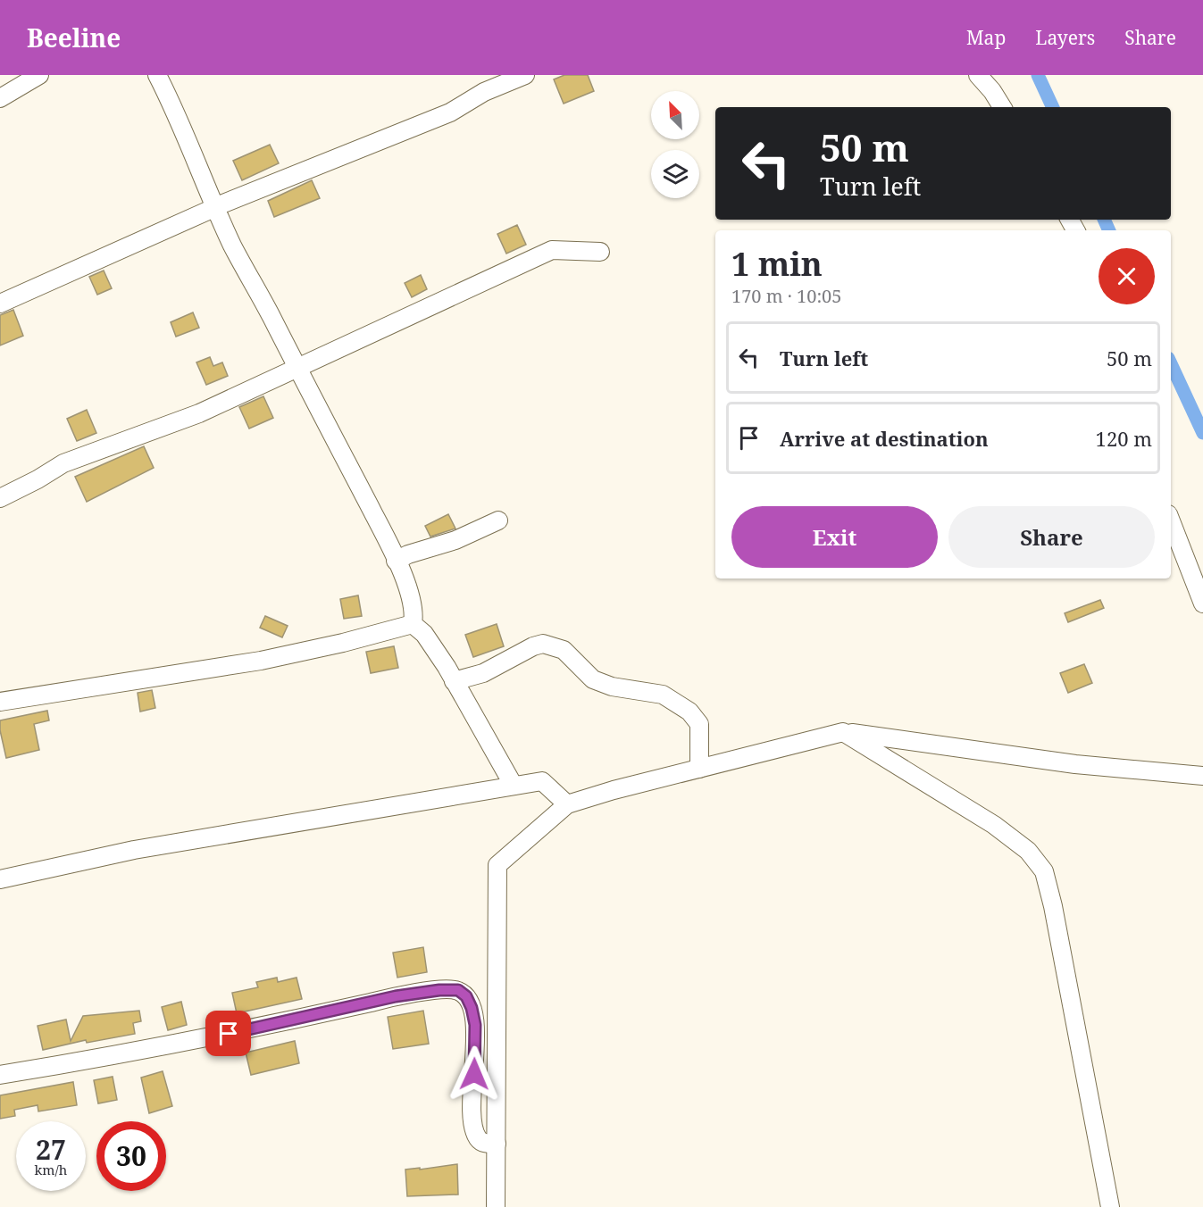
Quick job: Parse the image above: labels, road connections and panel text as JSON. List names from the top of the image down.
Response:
{
  "north": "top left",
  "page": {
    "header": "Beeline",
    "nav": ["Map", "Layers", "Share"],
    "turn": ["50 m", "Turn left"],
    "heading": ["1 min", "170 m · 10:05"],
    "list": [
      {
        "name": "Turn left",
        "value": "50 m"
      },
      {
        "name": "Arrive at destination",
        "value": "120 m"
      }
    ],
    "buttons": ["Exit", "Share"],
    "speed": "27 km/h",
    "limit": "30"
  }
}
